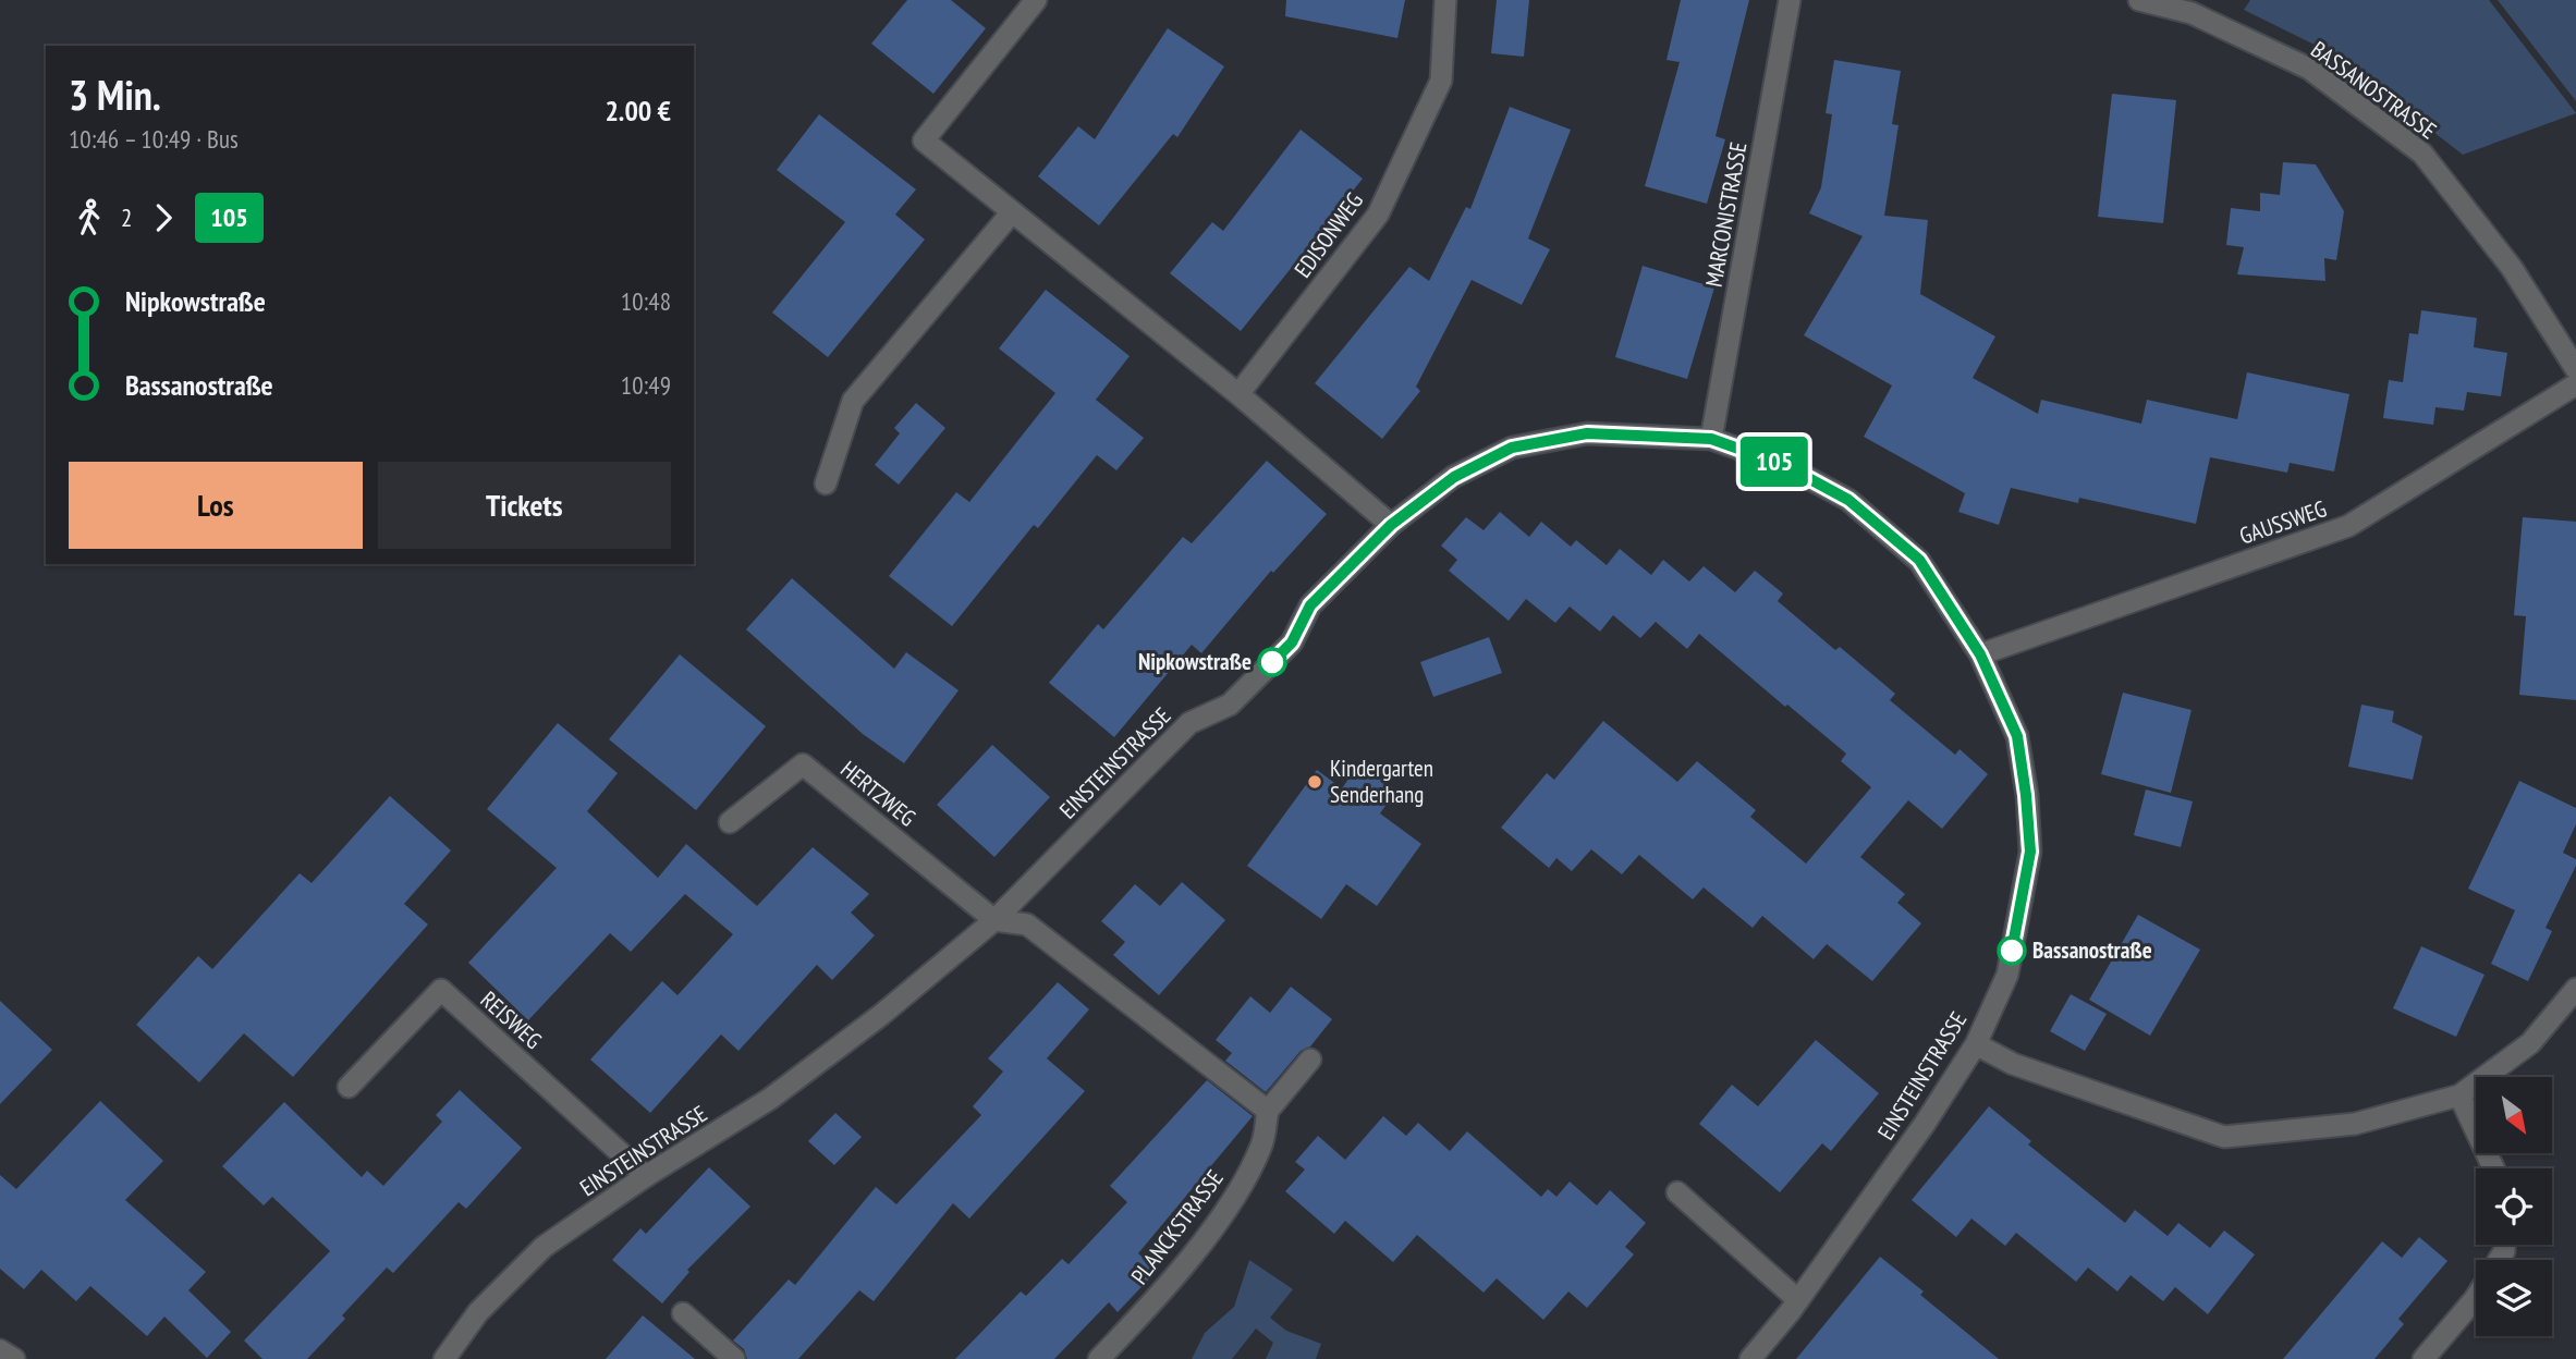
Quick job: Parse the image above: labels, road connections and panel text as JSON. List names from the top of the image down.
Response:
{
  "streets": {
    "street": [
      "BASSANOSTRASSE",
      "MARCONISTRASSE",
      "EDISONWEG",
      "GAUSSWEG",
      "EINSTEINSTRASSE",
      "HERTZWEG",
      "REISWEG",
      "PLANCKSTRASSE"
    ]
  },
  "crossings": [
    ["MARCONISTRASSE", "EINSTEINSTRASSE"],
    ["GAUSSWEG", "EINSTEINSTRASSE"],
    ["EINSTEINSTRASSE", "HERTZWEG"],
    ["EINSTEINSTRASSE", "REISWEG"]
  ],
  "places": ["Nipkowstraße", "Kindergarten Senderhang", "Bassanostraße"],
  "lines": ["bus line 105"],
  "north": "bottom right",
  "page": {
    "on_map": "105",
    "heading": ["3 Min.", "10:46 – 10:49 · Bus", "2.00 €"],
    "legs": ["2", "105"],
    "list": [
      {
        "name": "Nipkowstraße",
        "value": "10:48"
      },
      {
        "name": "Bassanostraße",
        "value": "10:49"
      }
    ],
    "buttons": ["Los", "Tickets"]
  }
}
